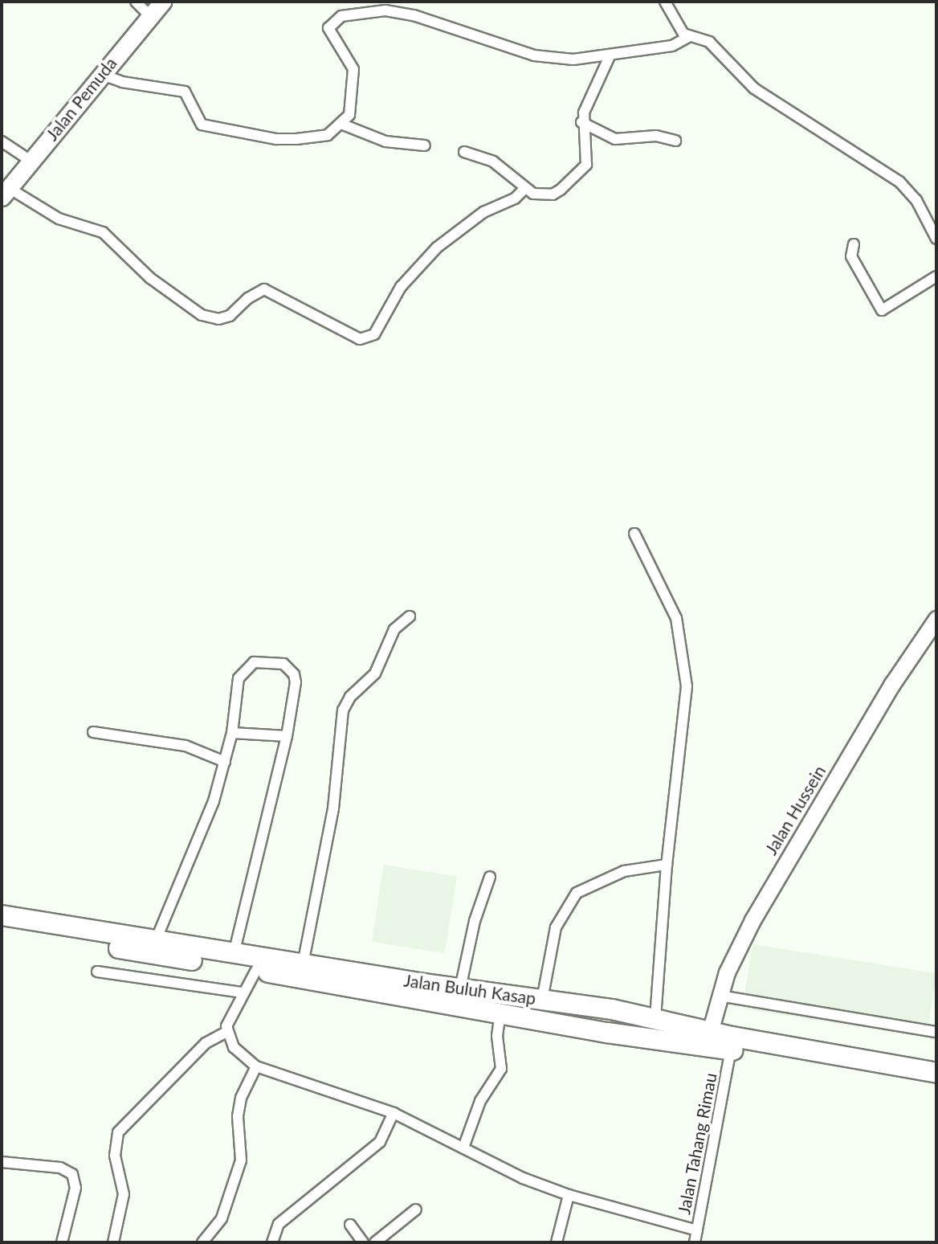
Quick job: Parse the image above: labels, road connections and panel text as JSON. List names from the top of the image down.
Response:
{
  "streets": {
    "highway": ["Jalan Buluh Kasap"],
    "main road": ["Jalan Pemuda", "Jalan Hussein"],
    "street": ["Jalan Tahang Rimau"]
  },
  "crossings": [
    ["Jalan Hussein", "Jalan Buluh Kasap"],
    ["Jalan Buluh Kasap", "Jalan Tahang Rimau"]
  ]
}
